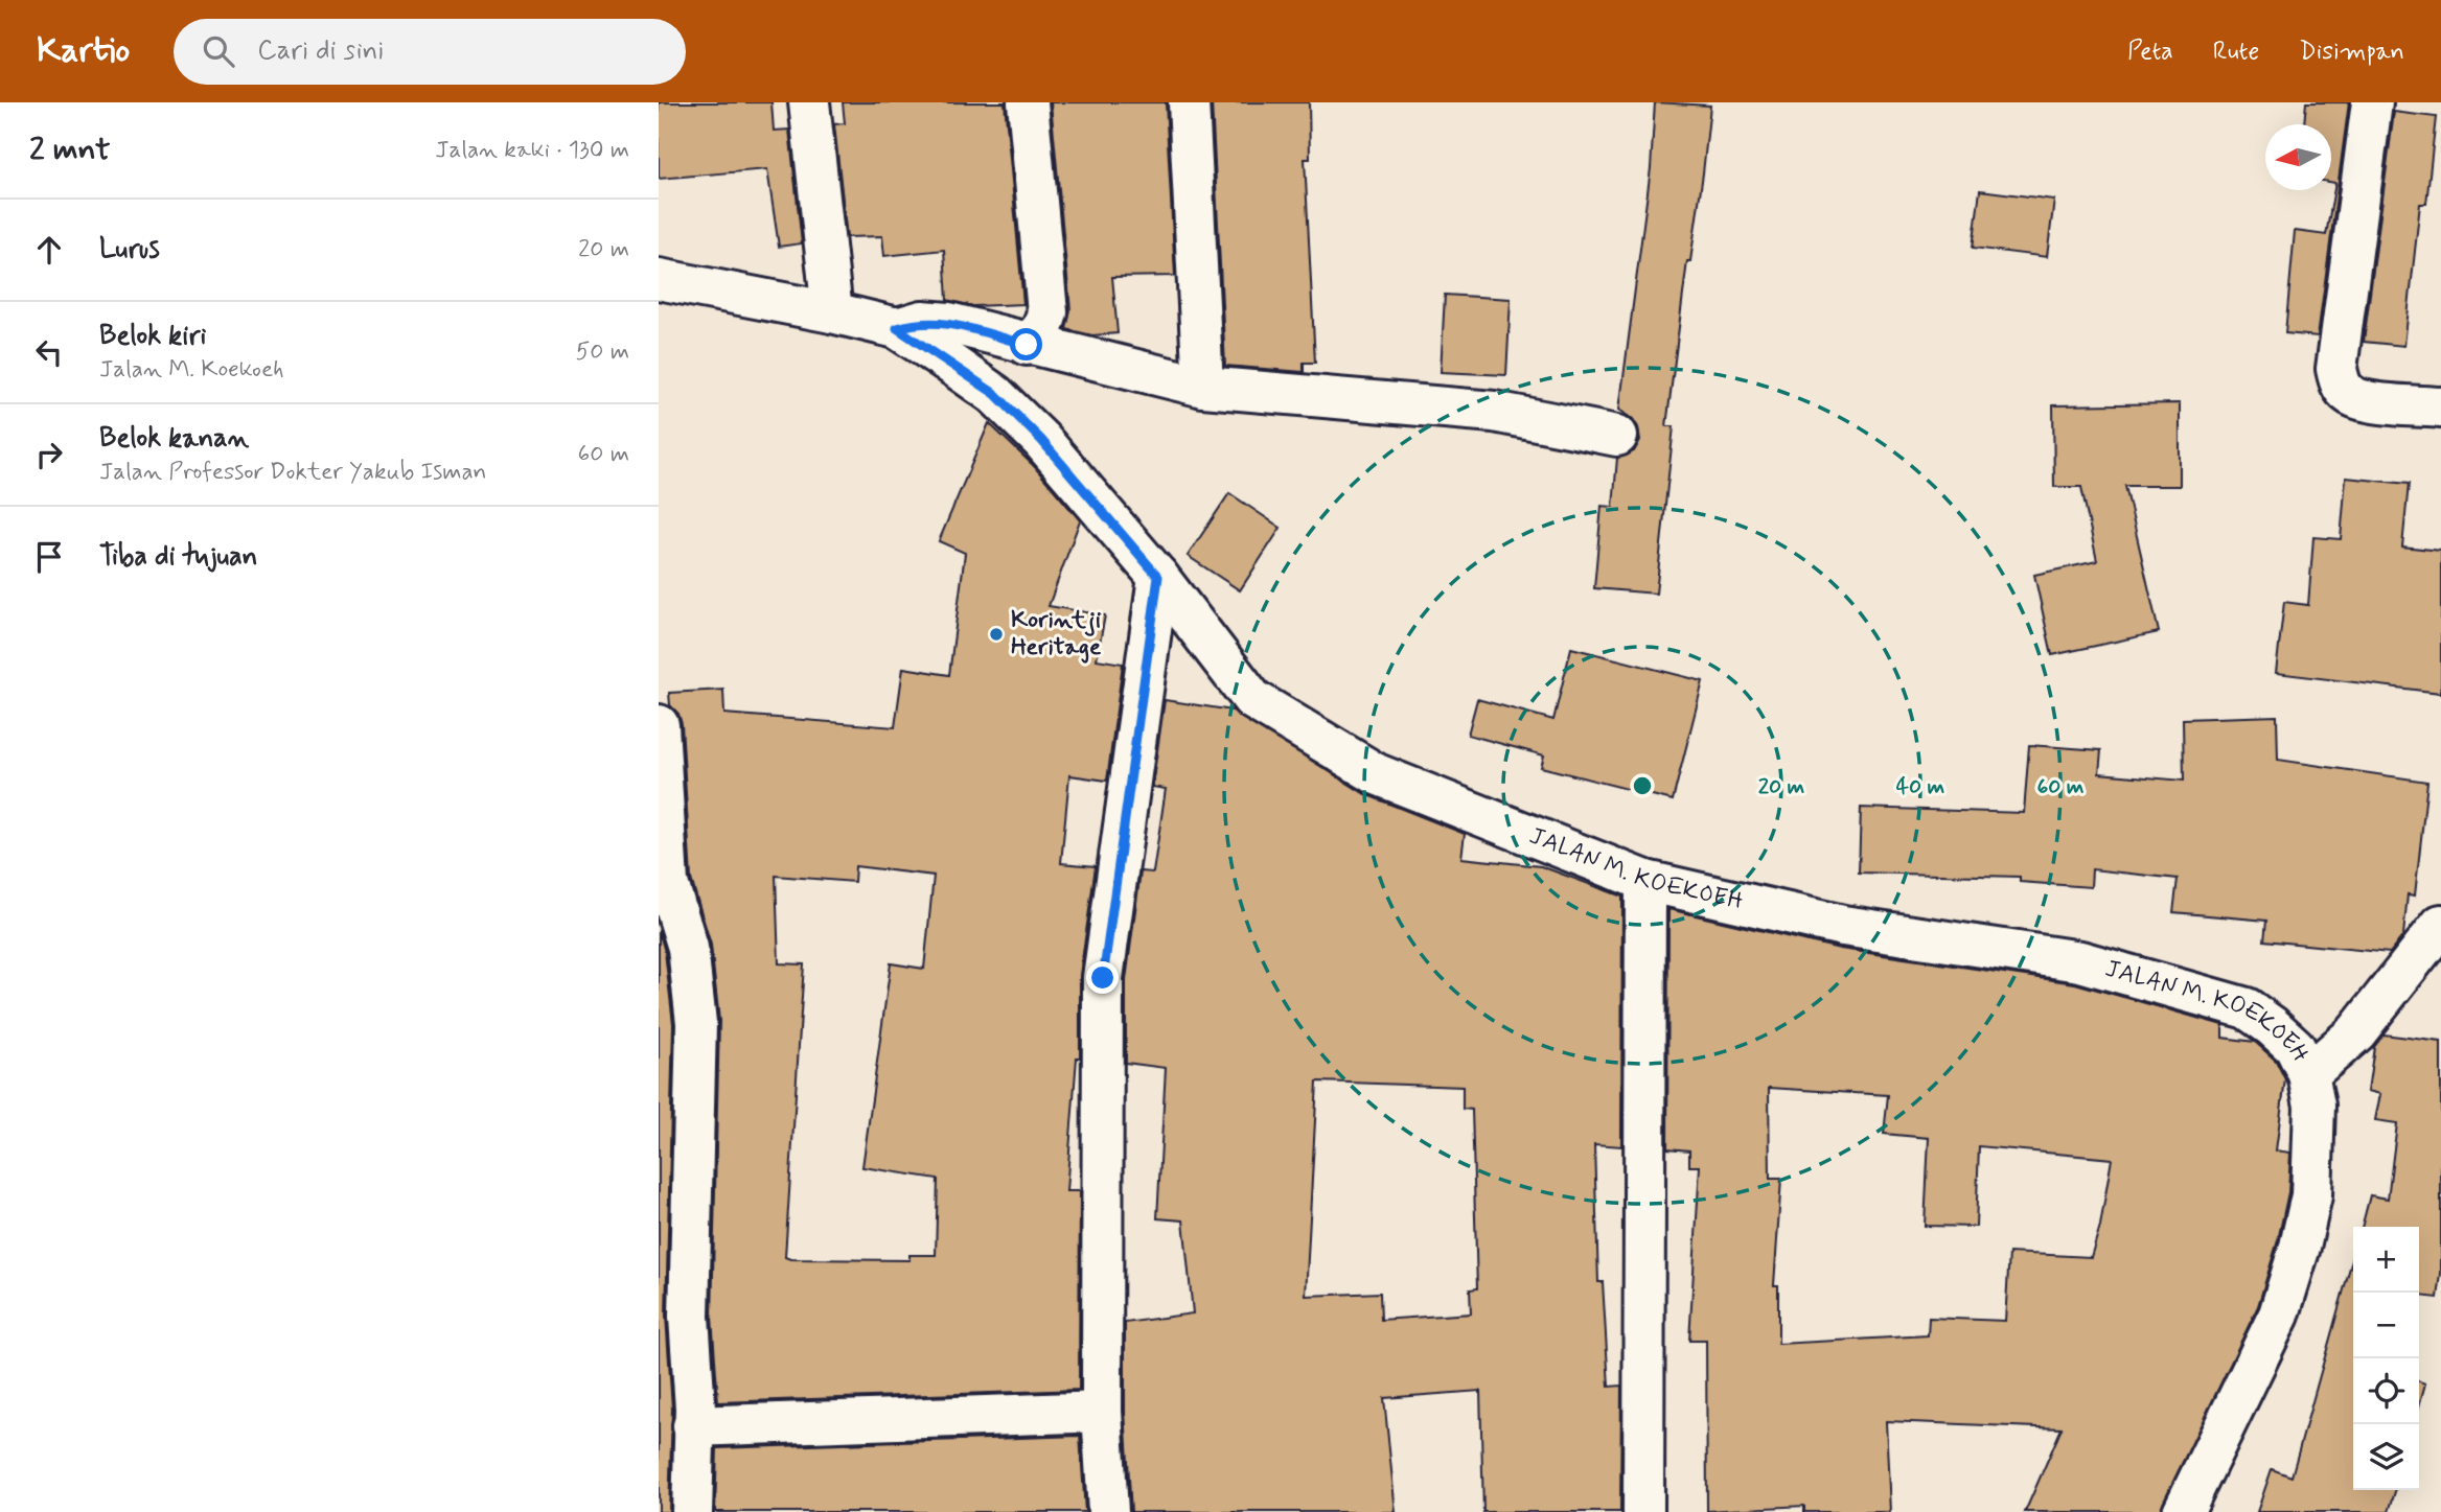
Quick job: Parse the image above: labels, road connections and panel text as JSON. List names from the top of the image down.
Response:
{
  "streets": {
    "street": ["JALAN M. KOEKOEH"]
  },
  "places": ["Korintji Heritage"],
  "north": "left",
  "page": {
    "header": "Kartio",
    "search": "Cari di sini",
    "nav": ["Peta", "Rute", "Disimpan"],
    "heading": ["2 mnt", "Jalan kaki · 130 m"],
    "list": [
      ["Lurus", "20 m"],
      ["Belok kiri", "Jalan M. Koekoeh", "50 m"],
      ["Belok kanan", "Jalan Professor Dokter Yakub Isman", "60 m"],
      "Tiba di tujuan"
    ],
    "map_buttons": ["+", "−"]
  },
  "rings": ["20 m", "40 m", "60 m"]
}
